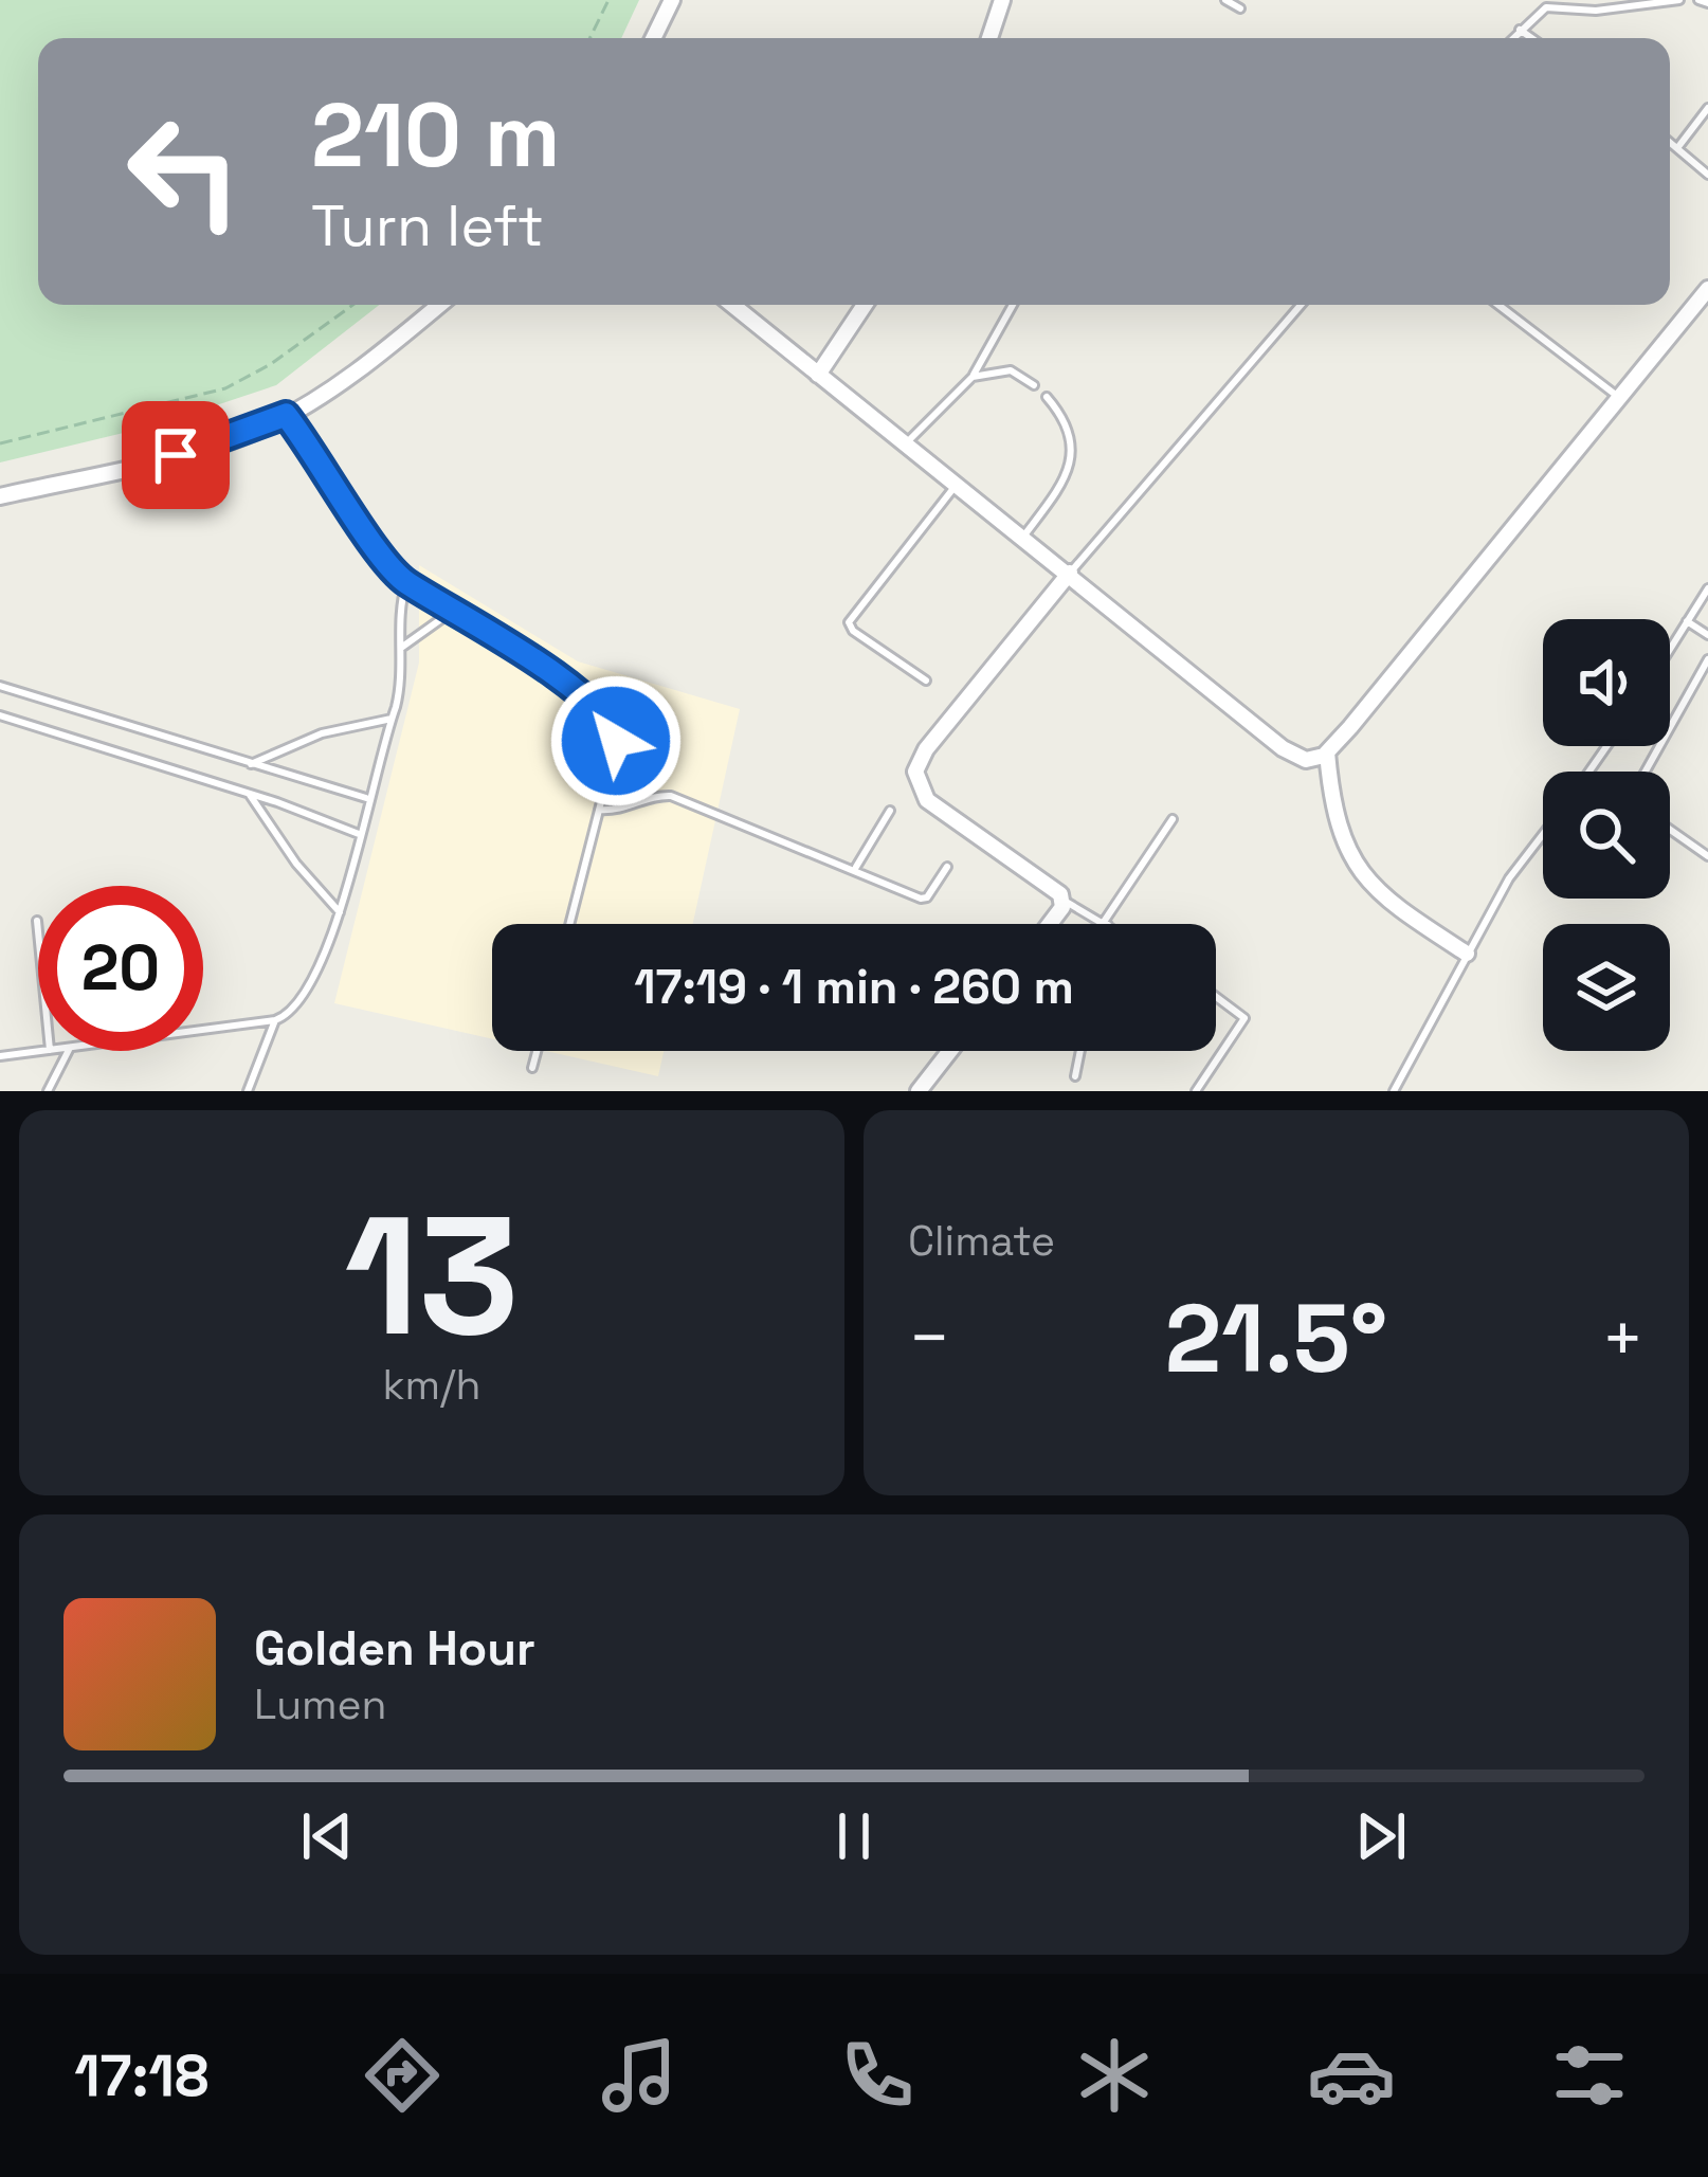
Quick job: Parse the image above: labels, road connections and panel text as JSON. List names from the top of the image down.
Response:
{
  "page": {
    "turn": ["210 m", "Turn left"],
    "limit": "20",
    "trip": "17:19 · 1 min · 260 m",
    "tile": [
      ["13", "km/h"],
      "Climate"
    ],
    "heat": ["−", "21.5°", "+"],
    "song": ["Golden Hour", "Lumen"],
    "tabs": "17:18"
  }
}
